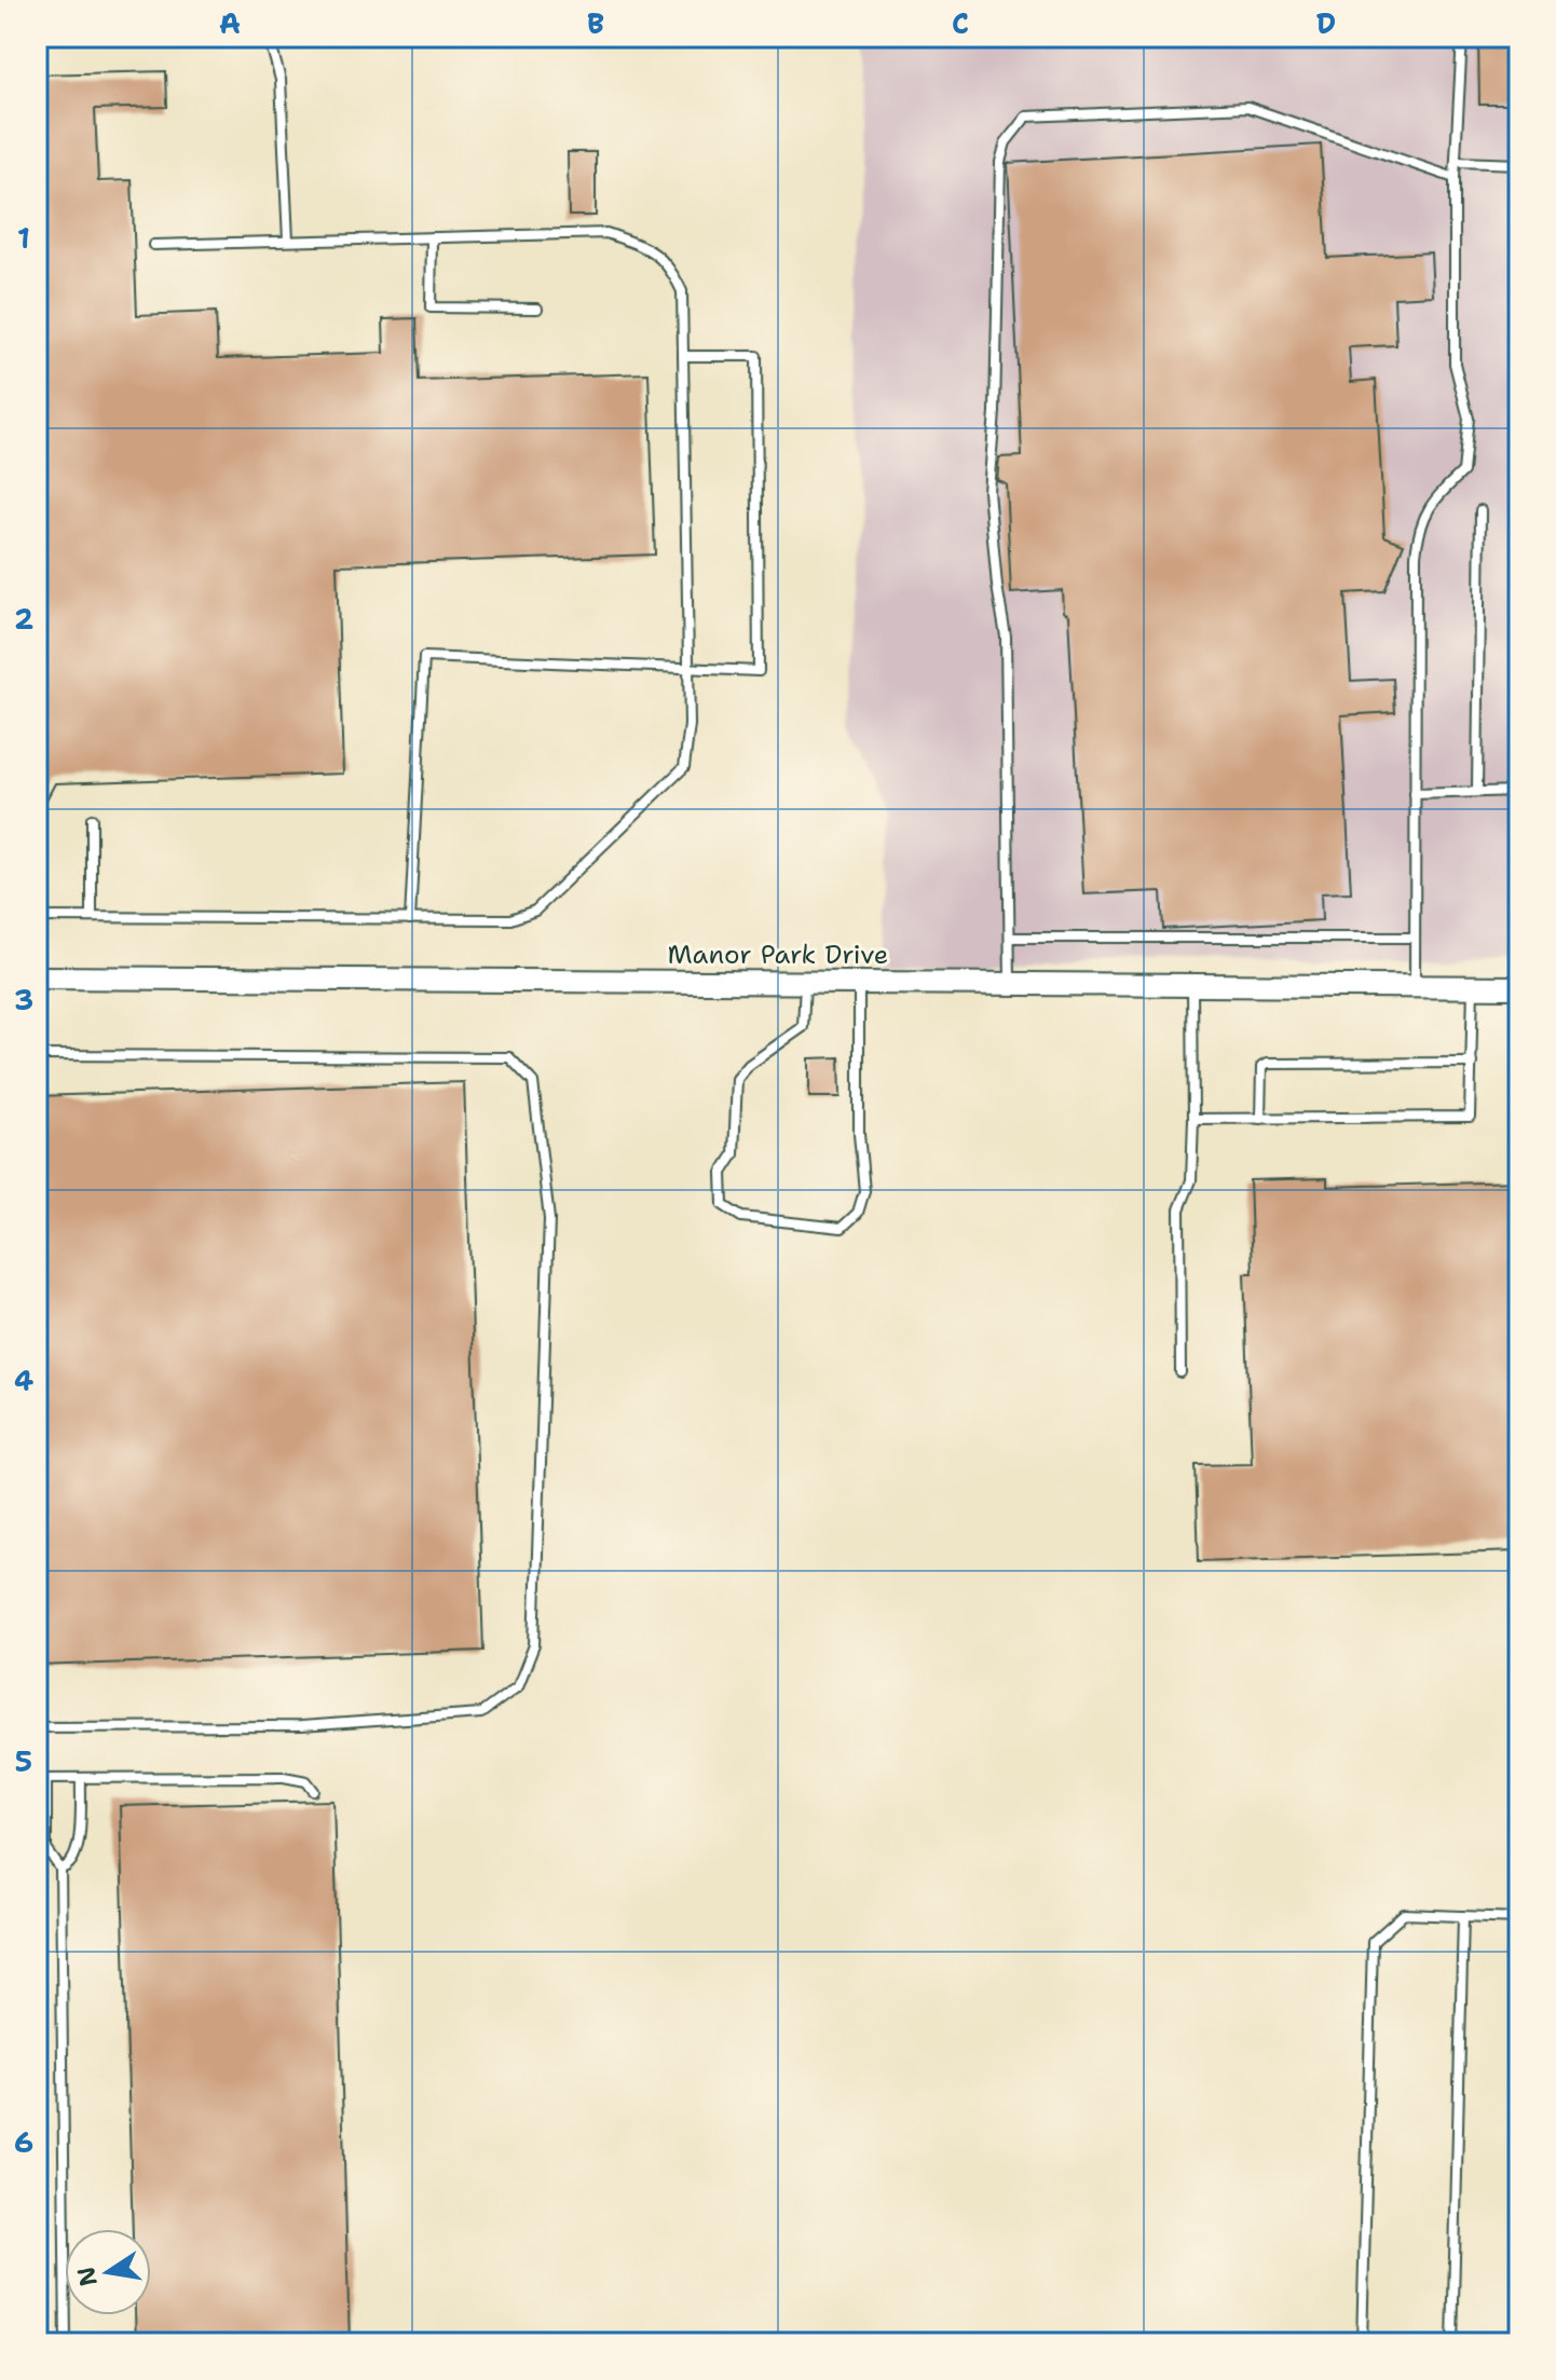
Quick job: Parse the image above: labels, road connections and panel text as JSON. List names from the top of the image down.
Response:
{
  "streets": {
    "street": ["Manor Park Drive"]
  },
  "north": "left",
  "grid": {
    "columns": [
      "A",
      "B",
      "C",
      "D"
    ],
    "rows": [
      "1",
      "2",
      "3",
      "4",
      "5",
      "6"
    ]
  }
}
